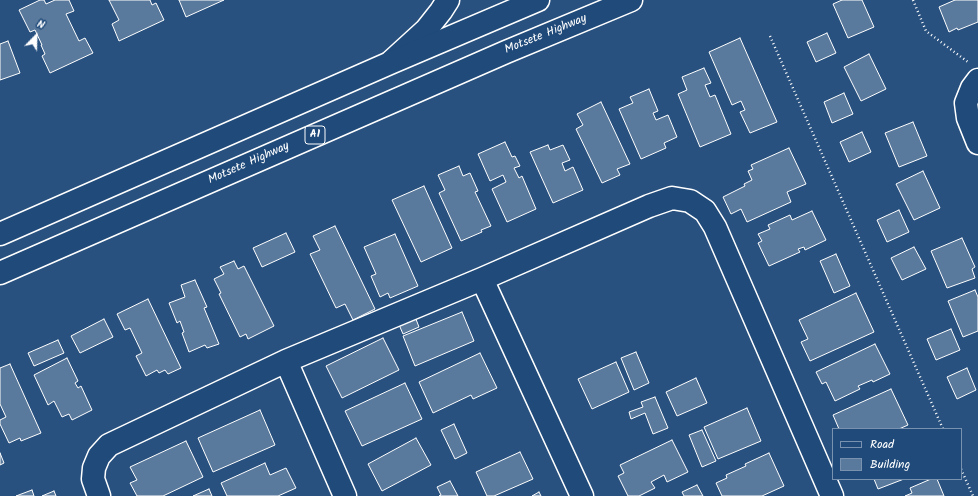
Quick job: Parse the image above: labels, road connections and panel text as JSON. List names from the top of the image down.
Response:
{
  "streets": {
    "main road": ["Motsete Highway", "A1"]
  },
  "legend": ["Road", "Building"],
  "north": "top right"
}
